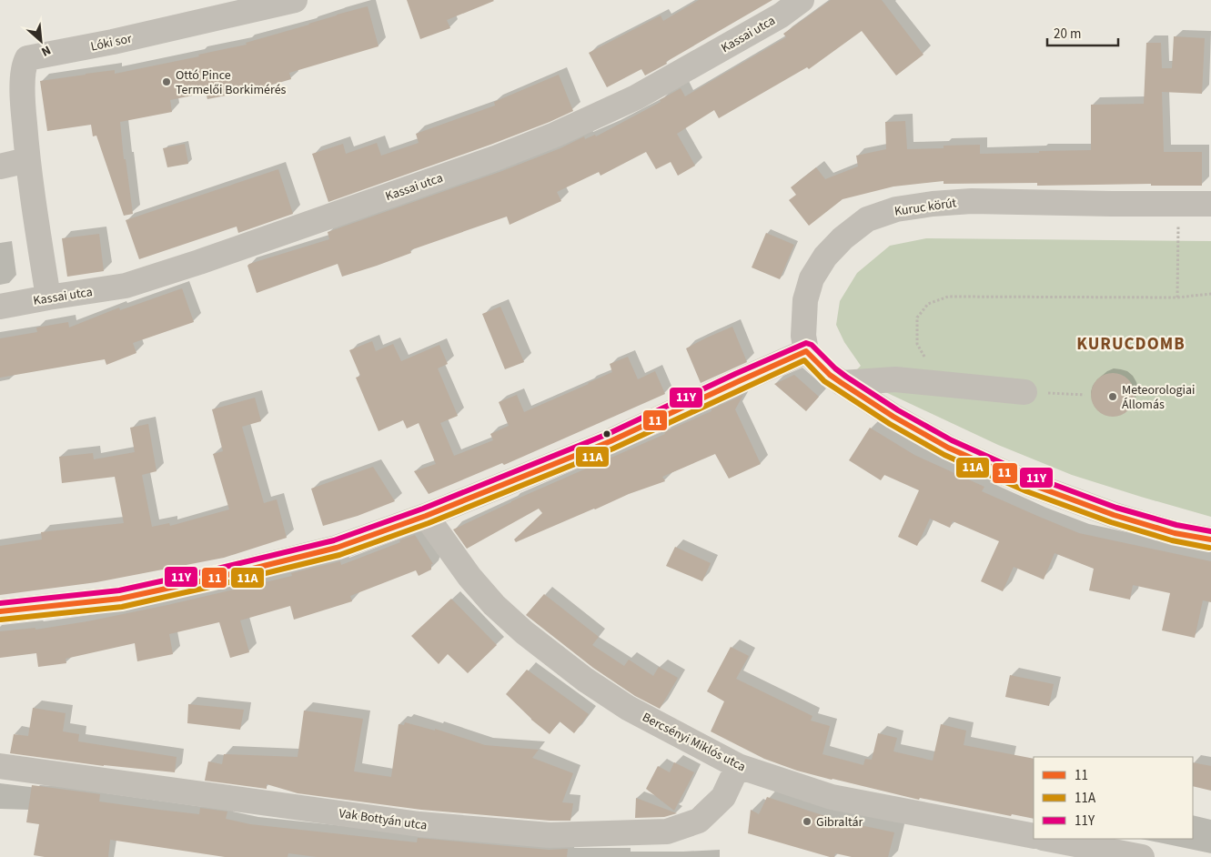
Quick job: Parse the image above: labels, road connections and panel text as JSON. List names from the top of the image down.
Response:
{
  "streets": {
    "street": [
      "Kassai utca",
      "Lóki sor",
      "Kuruc körút",
      "Bercsényi Miklós utca",
      "Vak Bottyán utca"
    ]
  },
  "crossings": [
    ["Bercsényi Miklós utca", "Vak Bottyán utca"]
  ],
  "districts": ["KURUCDOMB"],
  "places": ["Ottó Pince Termelői Borkimérés", "Meteorologiai Állomás", "Gibraltár"],
  "lines": ["transit line 11Y", "transit line 11", "transit line 11A"],
  "legend": ["11", "11A", "11Y"],
  "scale_bar": "20 m",
  "north": "bottom right"
}
